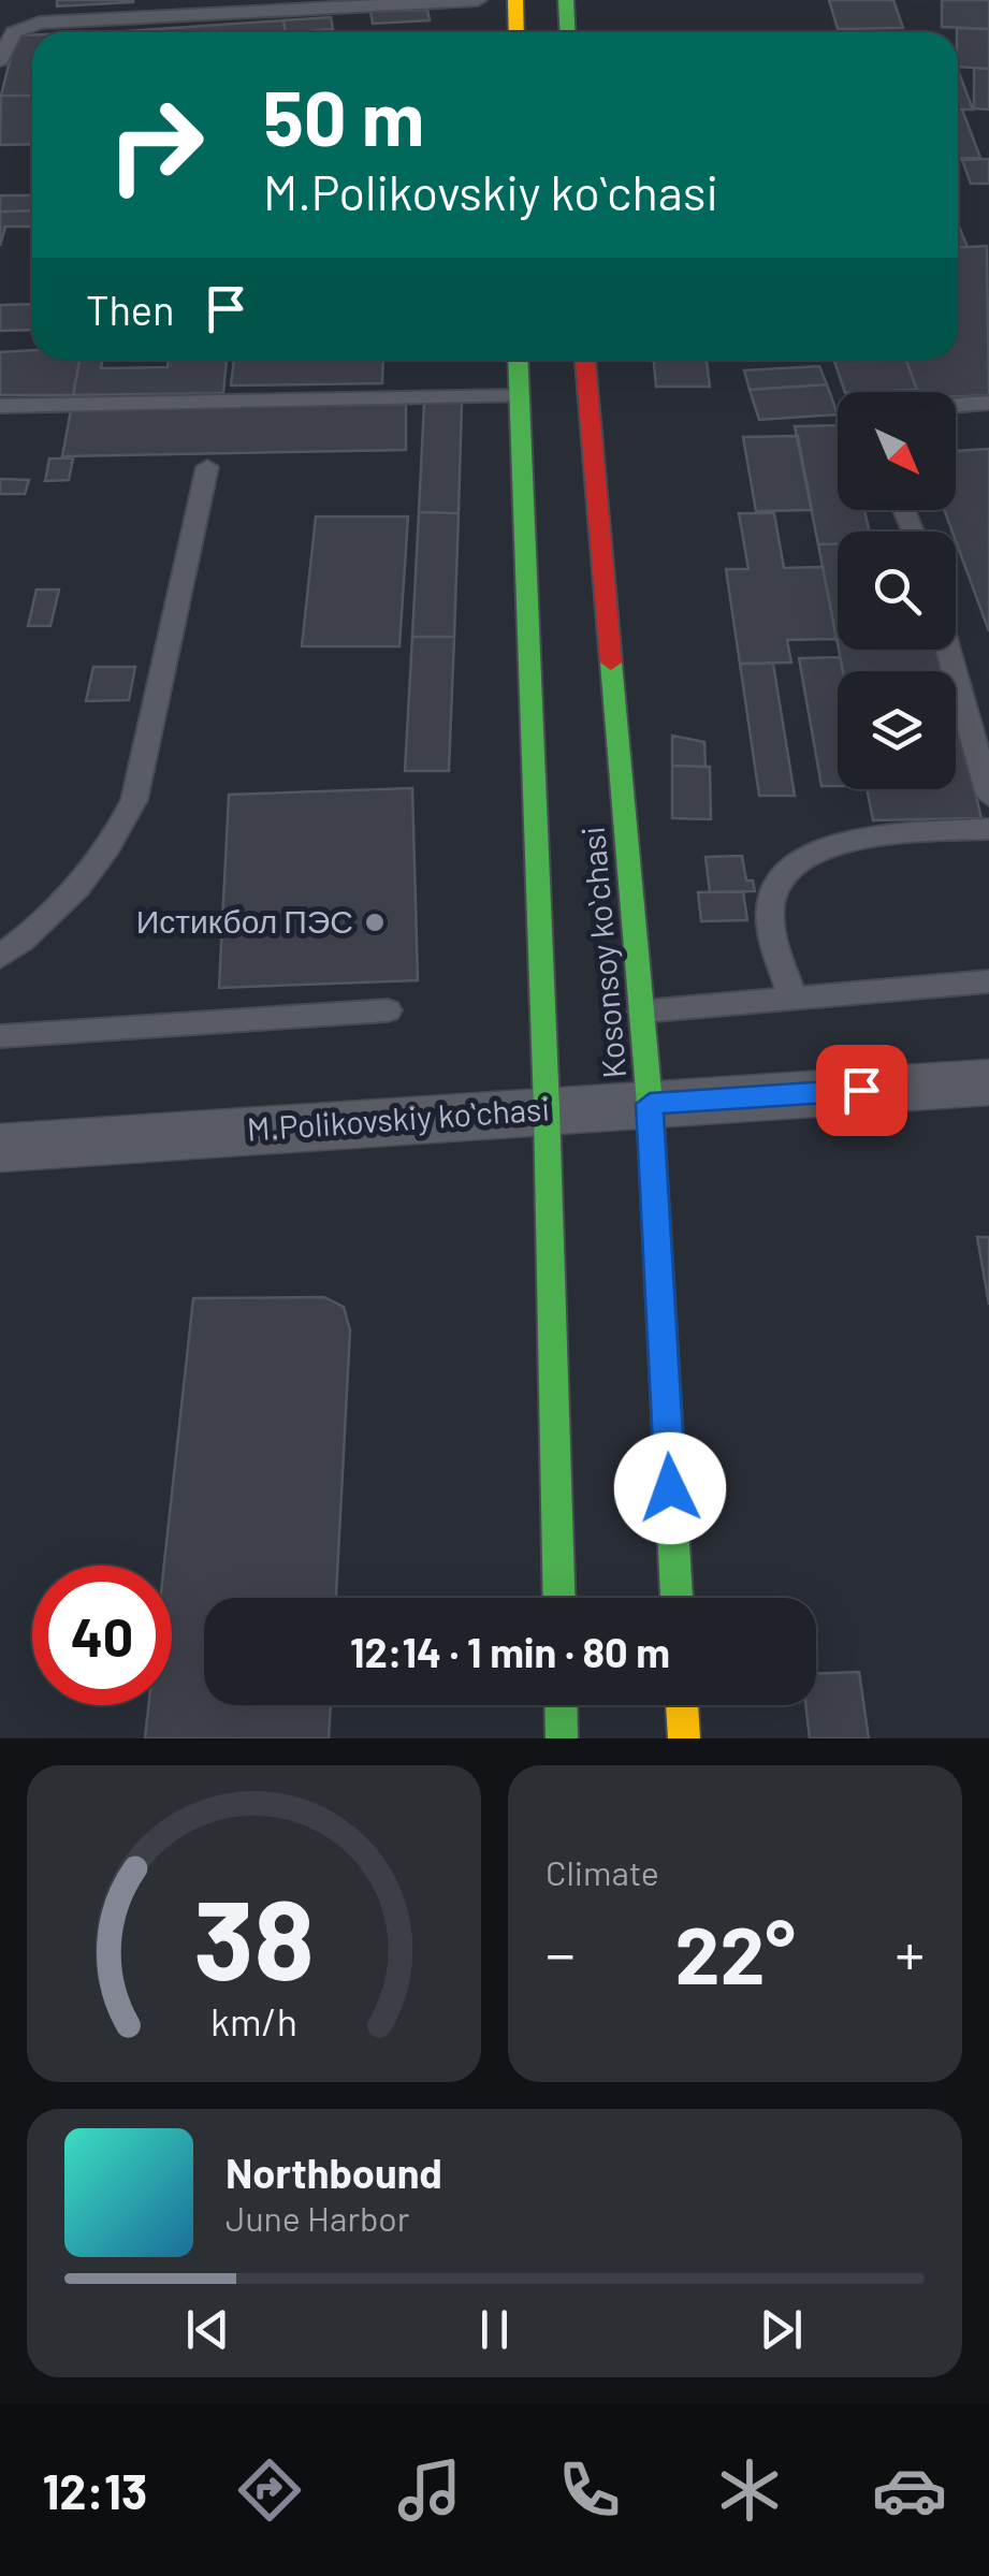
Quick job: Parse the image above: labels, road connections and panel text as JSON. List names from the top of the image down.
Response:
{
  "streets": {
    "street": ["Kosonsoy koʻchasi", "M.Polikovskiy koʻchasi"]
  },
  "crossings": [
    ["Kosonsoy koʻchasi", "M.Polikovskiy koʻchasi"]
  ],
  "places": ["Истикбол ПЭС"],
  "north": "bottom right",
  "page": {
    "turn": ["50 m", "M.Polikovskiy koʻchasi"],
    "then": "Then",
    "limit": "40",
    "trip": "12:14 · 1 min · 80 m",
    "tile": "Climate",
    "heat": ["−", "22°", "+"],
    "song": ["Northbound", "June Harbor"],
    "tabs": "12:13",
    "gauge": ["38", "km/h"]
  }
}
